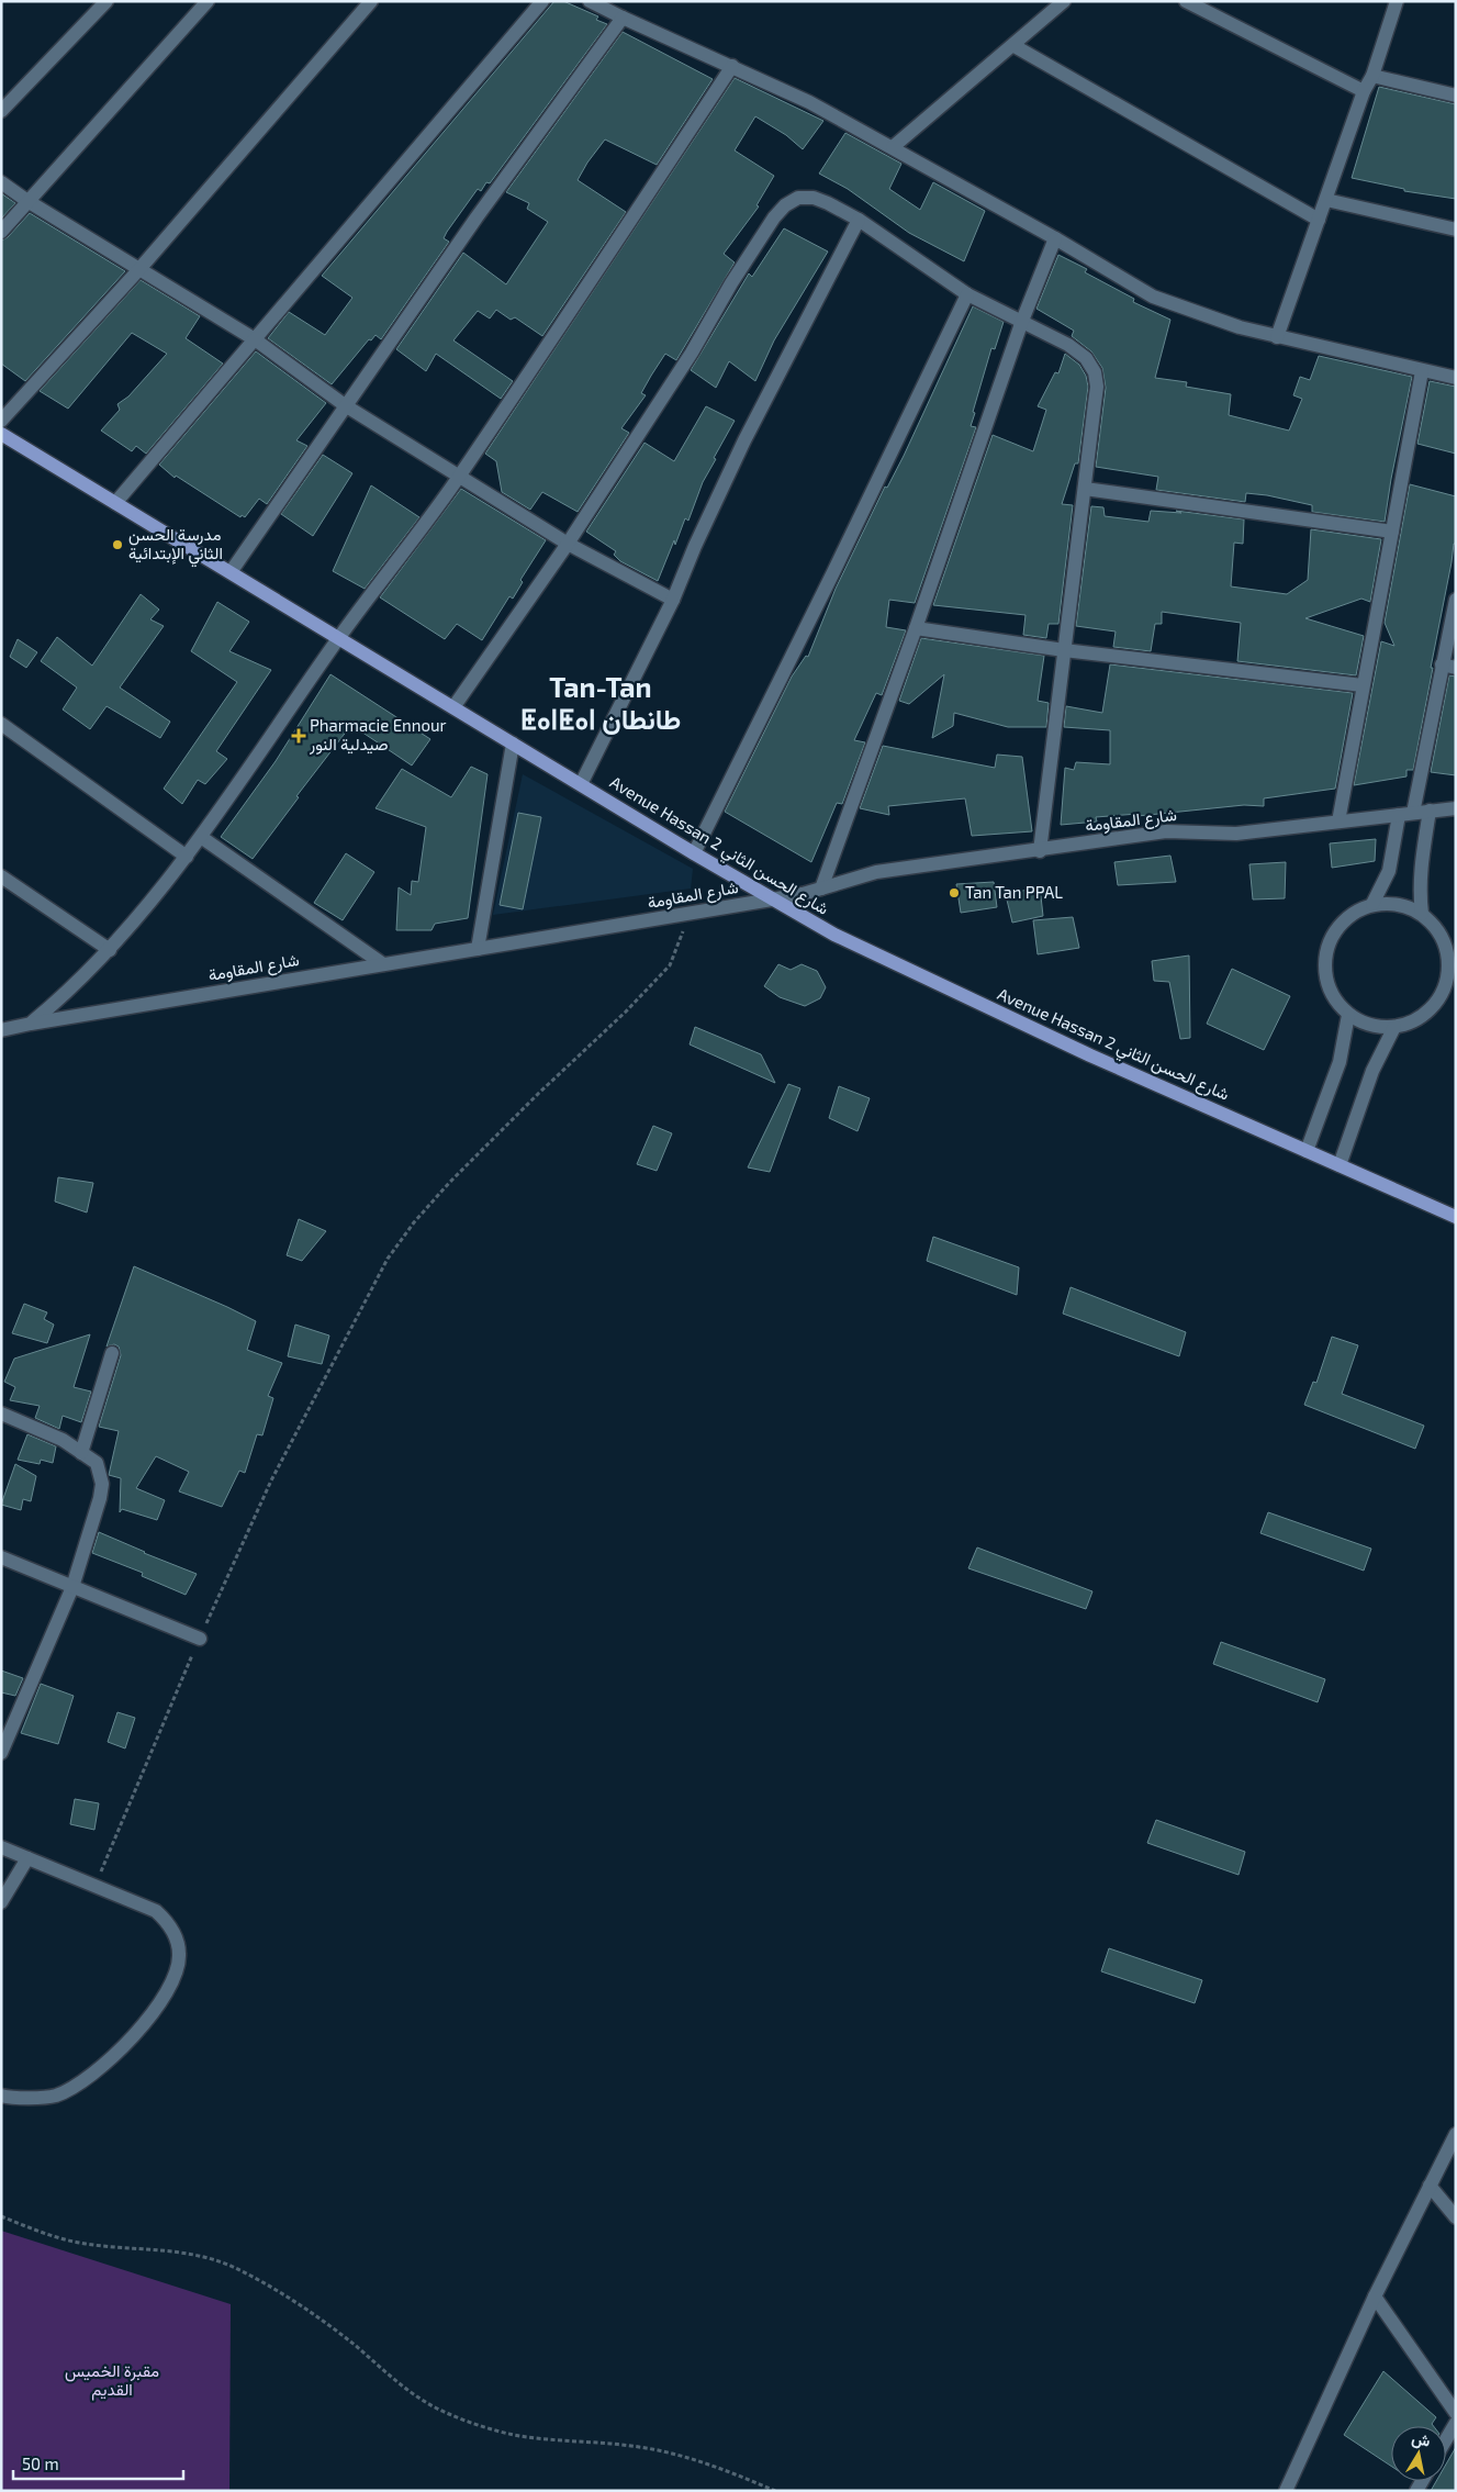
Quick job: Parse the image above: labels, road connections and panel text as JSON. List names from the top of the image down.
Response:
{
  "streets": {
    "main road": ["Avenue Hassan 2 شارع الحسن الثاني"],
    "street": ["شارع المقاومة"]
  },
  "crossings": [
    ["شارع المقاومة", "Avenue Hassan 2 شارع الحسن الثاني"]
  ],
  "districts": ["Tan-Tan ⵟⴰⵏⵟⴰⵏ طانطان"],
  "parks": ["مقبرة الخميس القديم"],
  "places": {
    "other": ["مدرسة الحسن الثاني الإبتدائية", "Tan Tan PPAL"],
    "health": ["Pharmacie Ennour صيدلية النور"]
  },
  "scale_bar": "50 m",
  "north": "top"
}
